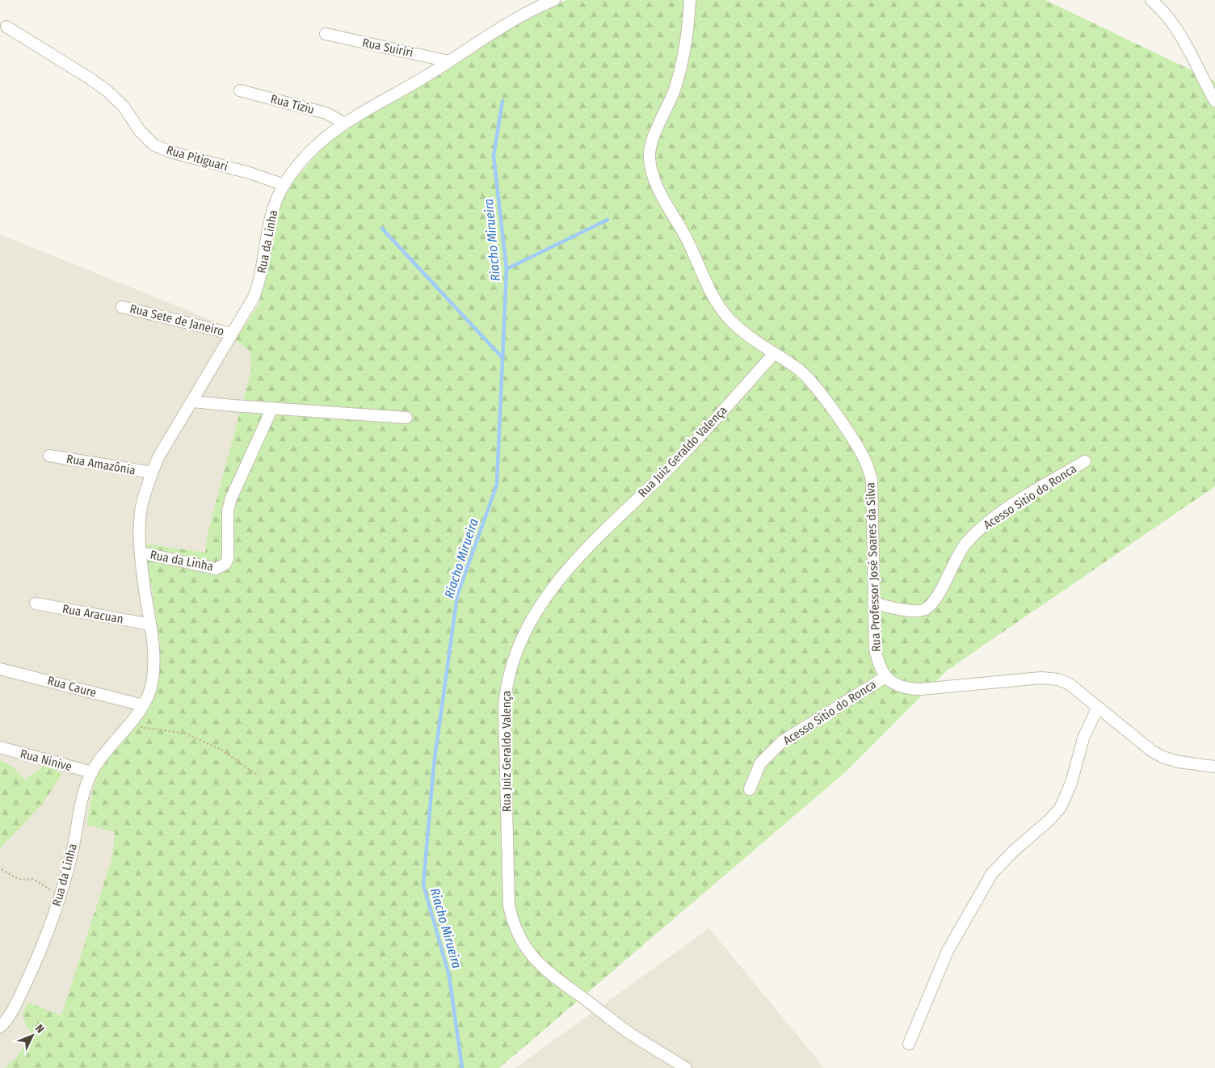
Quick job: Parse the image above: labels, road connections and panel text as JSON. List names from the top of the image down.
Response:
{
  "streets": {
    "street": [
      "Rua Suiriri",
      "Rua Tiziu",
      "Rua Pitiguari",
      "Rua da Linha",
      "Rua Sete de Janeiro",
      "Rua Juiz Geraldo Valença",
      "Rua Amazônia",
      "Acesso Sitio do Ronca",
      "Rua Professor José Soares da Silva",
      "Rua Aracuan",
      "Rua Caure",
      "Acesso Sítio do Ronca",
      "Rua Ninive"
    ]
  },
  "crossings": [
    ["Rua Suiriri", "Rua da Linha"],
    ["Rua Tiziu", "Rua da Linha"],
    ["Rua Pitiguari", "Rua da Linha"],
    ["Rua da Linha", "Rua Sete de Janeiro"],
    ["Rua da Linha", "Rua Amazônia"],
    ["Rua da Linha", "Rua Aracuan"],
    ["Rua da Linha", "Rua Caure"],
    ["Rua da Linha", "Rua Ninive"],
    ["Rua Juiz Geraldo Valença", "Rua Professor José Soares da Silva"],
    ["Acesso Sitio do Ronca", "Rua Professor José Soares da Silva"],
    ["Rua Professor José Soares da Silva", "Acesso Sítio do Ronca"]
  ],
  "water": ["Riacho Mirueira"],
  "north": "top right"
}
